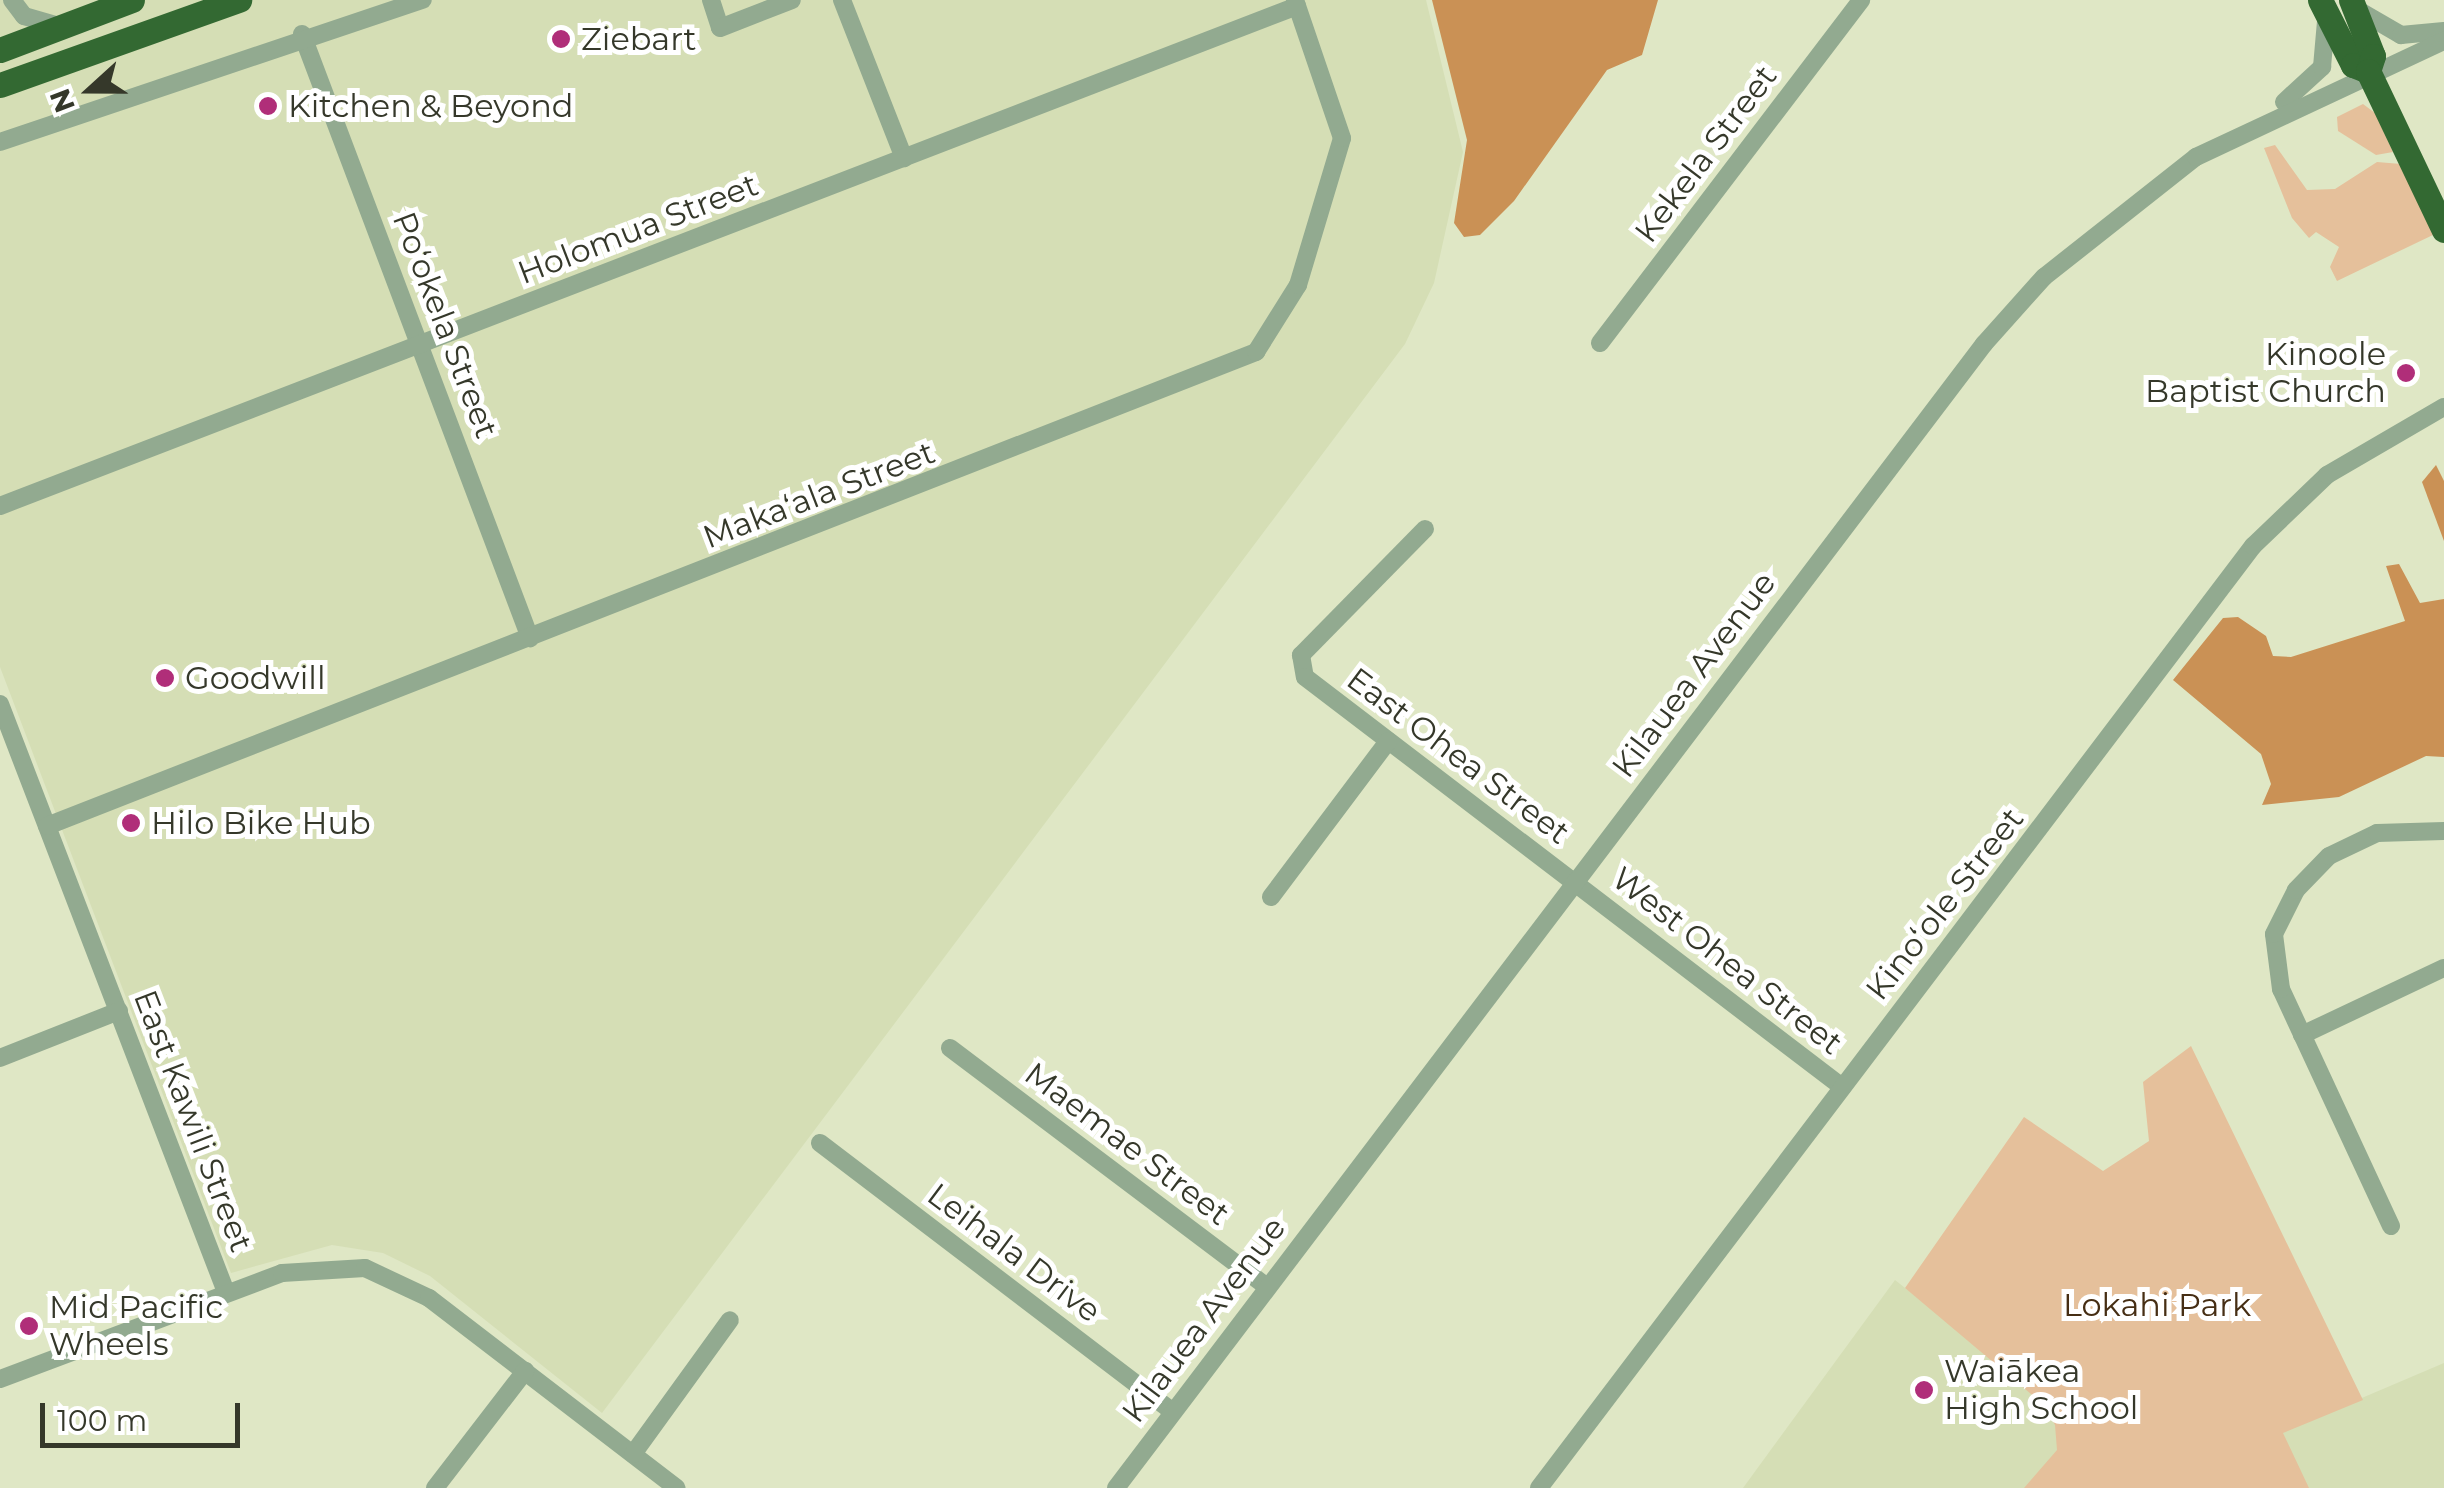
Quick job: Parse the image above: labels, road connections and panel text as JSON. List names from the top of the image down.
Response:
{
  "streets": {
    "street": [
      "Kekela Street",
      "Holomua Street",
      "Po‘okela Street",
      "Maka‘ala Street",
      "Kilauea Avenue",
      "East Ohea Street",
      "Kinoʻole Street",
      "West Ohea Street",
      "East Kawili Street",
      "Maemae Street",
      "Leihala Drive"
    ]
  },
  "crossings": [
    ["Holomua Street", "Po‘okela Street"],
    ["Holomua Street", "Maka‘ala Street"],
    ["Po‘okela Street", "Maka‘ala Street"],
    ["Maka‘ala Street", "East Kawili Street"],
    ["Kilauea Avenue", "East Ohea Street"],
    ["Kilauea Avenue", "West Ohea Street"],
    ["Kilauea Avenue", "Maemae Street"],
    ["Kilauea Avenue", "Leihala Drive"],
    ["East Ohea Street", "West Ohea Street"],
    ["Kinoʻole Street", "West Ohea Street"]
  ],
  "parks": ["Lokahi Park"],
  "places": [
    "Ziebart",
    "Kitchen & Beyond",
    "Kinoole Baptist Church",
    "Goodwill",
    "Hilo Bike Hub",
    "Mid Pacific Wheels",
    "Waiākea High School"
  ],
  "scale_bar": "100 m",
  "north": "left"
}
